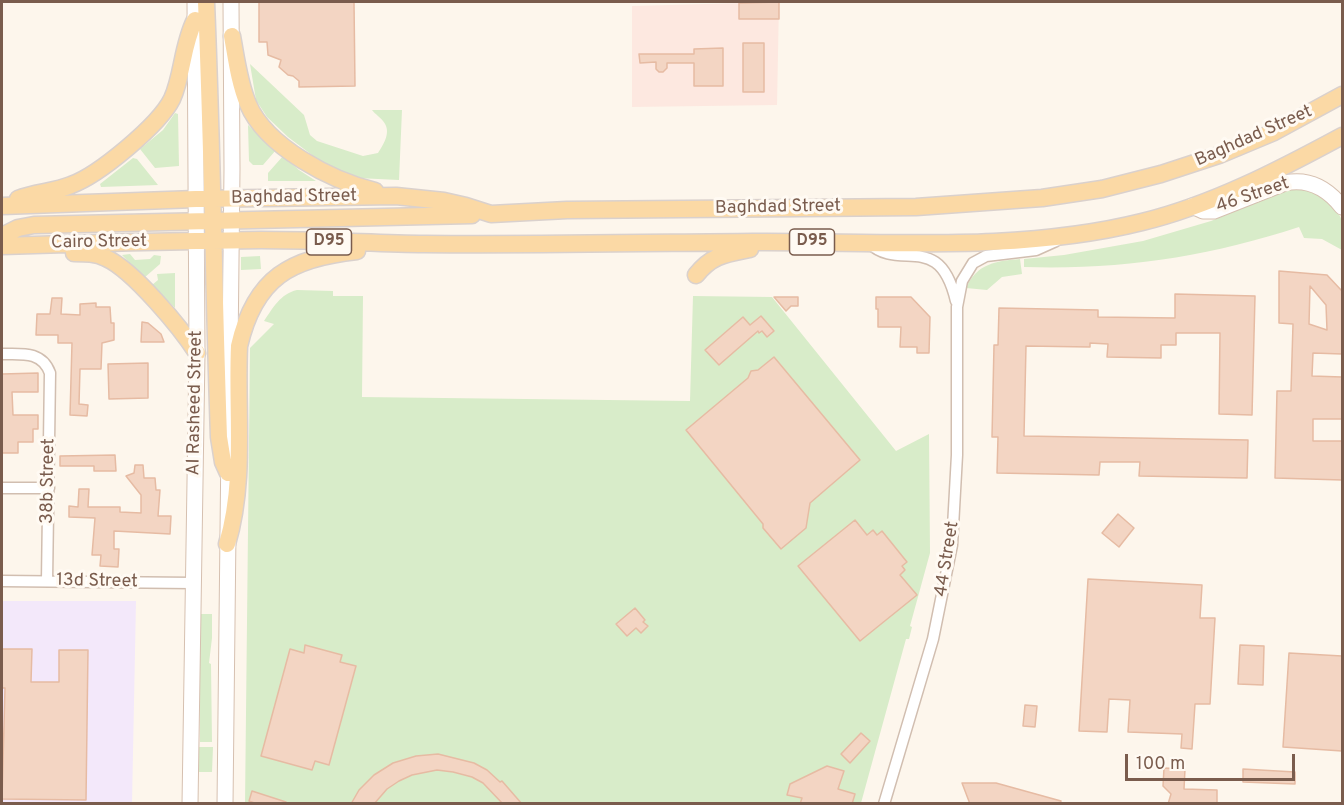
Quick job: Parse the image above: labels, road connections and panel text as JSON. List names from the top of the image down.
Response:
{
  "streets": {
    "main road": [
      "Baghdad Street",
      "46 Street",
      "D95",
      "Cairo Street",
      "Al Rasheed Street"
    ],
    "street": ["38b Street", "44 Street", "13d Street"]
  },
  "crossings": [
    ["Baghdad Street", "46 Street"],
    ["Baghdad Street", "D95"],
    ["Baghdad Street", "Cairo Street"],
    ["Baghdad Street", "Al Rasheed Street"],
    ["Baghdad Street", "44 Street"],
    ["Cairo Street", "Al Rasheed Street"],
    ["Al Rasheed Street", "13d Street"],
    ["38b Street", "13d Street"]
  ],
  "scale_bar": "100 m"
}
